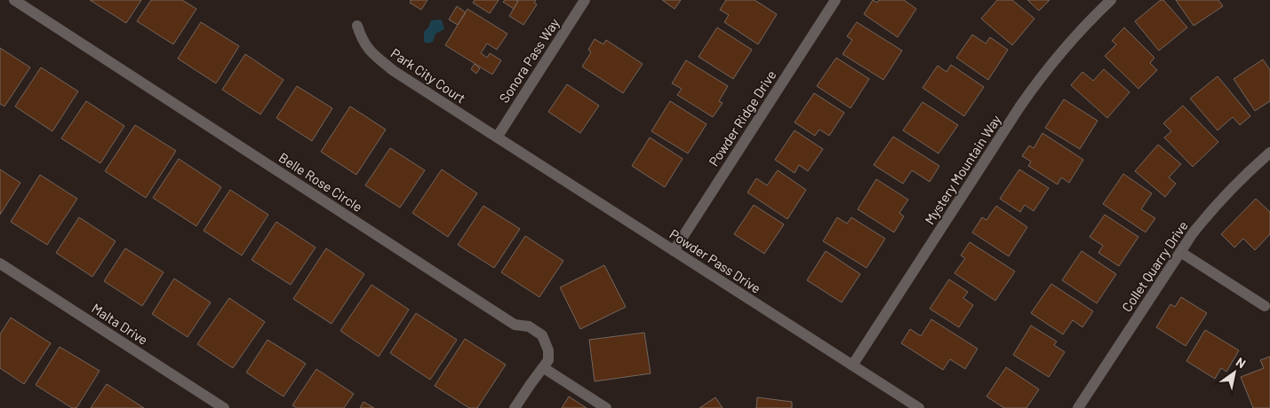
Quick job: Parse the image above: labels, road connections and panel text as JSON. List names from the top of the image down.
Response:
{
  "streets": {
    "street": [
      "Sonora Pass Way",
      "Park City Court",
      "Powder Ridge Drive",
      "Mystery Mountain Way",
      "Belle Rose Circle",
      "Powder Pass Drive",
      "Collet Quarry Drive",
      "Malta Drive"
    ]
  },
  "crossings": [
    ["Sonora Pass Way", "Park City Court"],
    ["Sonora Pass Way", "Powder Pass Drive"],
    ["Park City Court", "Powder Pass Drive"],
    ["Powder Ridge Drive", "Powder Pass Drive"],
    ["Mystery Mountain Way", "Powder Pass Drive"]
  ],
  "north": "top right"
}
